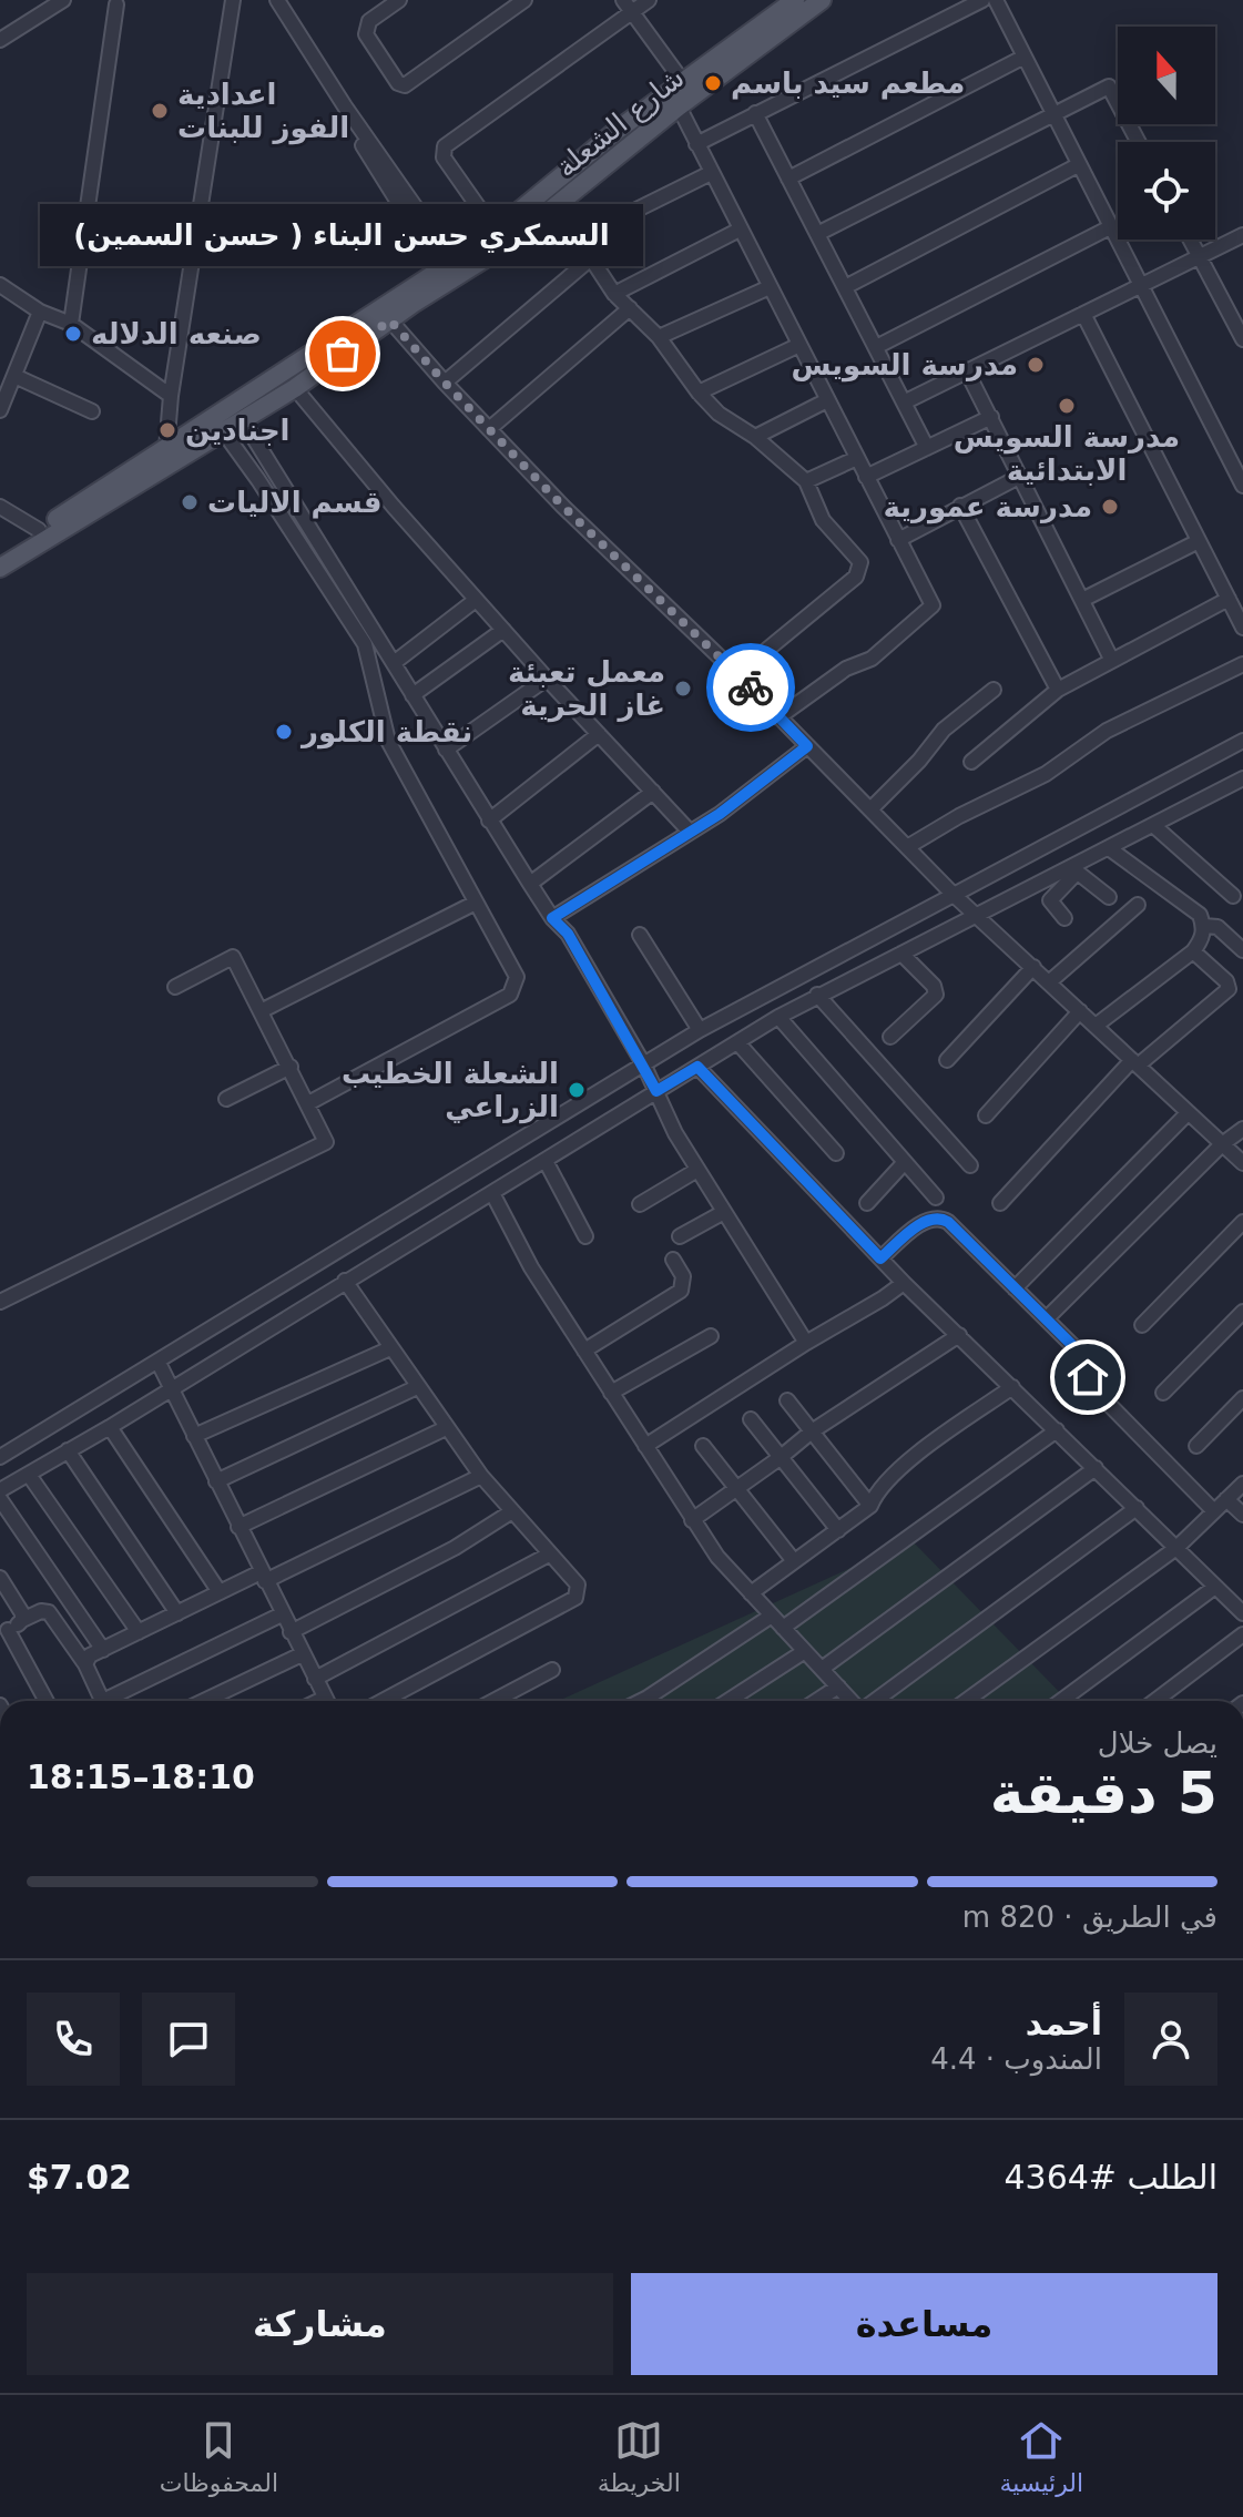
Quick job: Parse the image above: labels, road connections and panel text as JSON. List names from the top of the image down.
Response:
{
  "streets": {
    "main road": ["شارع الشعلة"]
  },
  "places": [
    "مطعم سيد باسم",
    "اعدادية الفوز للبنات",
    "صنعه الدلاله",
    "السمكري حسن البناء ( حسن السمين)",
    "مدرسة السويس",
    "مدرسة السويس الابتدائية",
    "اجنادين",
    "قسم الاليات",
    "مدرسة عمورية",
    "معمل تعبئة غاز الحرية",
    "نقطة الكلور",
    "الشعلة الخطيب الزراعي"
  ],
  "north": "top",
  "page": {
    "bubble": "السمكري حسن البناء ( حسن السمين)",
    "heading": ["5 دقيقة", "يصل خلال", "18:10–18:15"],
    "panel": [
      "أحمد",
      "المندوب · 4.4",
      "الطلب #4364",
      "$7.02"
    ],
    "bar": "في الطريق · 820 m",
    "buttons": ["مساعدة", "مشاركة"],
    "tabs": ["الرئيسية", "الخريطة", "المحفوظات"]
  }
}
